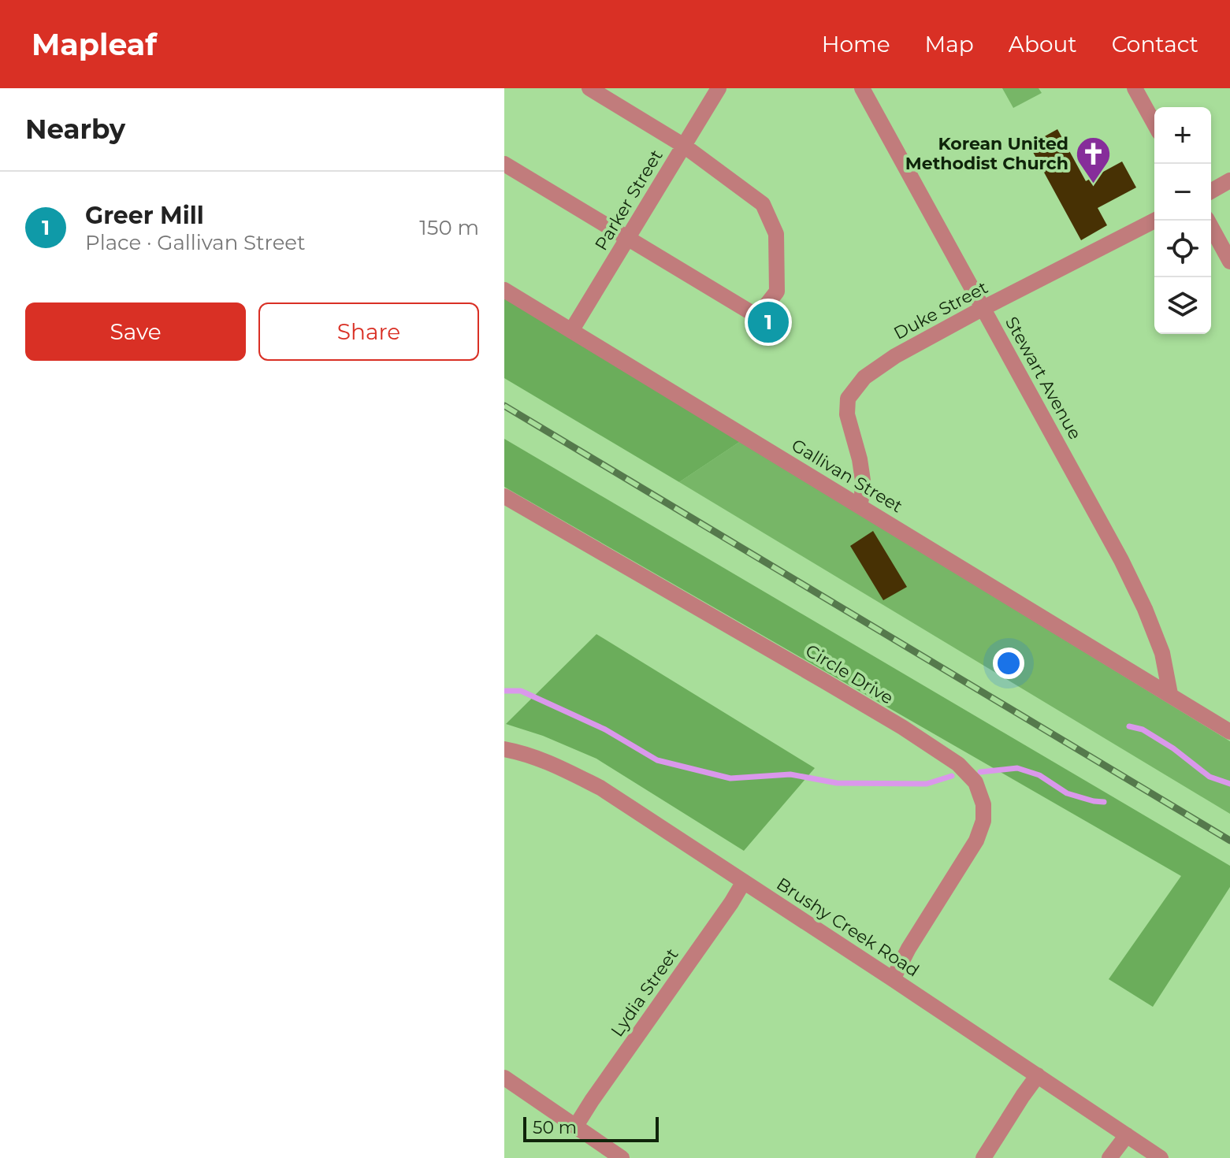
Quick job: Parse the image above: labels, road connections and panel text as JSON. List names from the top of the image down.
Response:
{
  "streets": {
    "street": [
      "Parker Street",
      "Duke Street",
      "Stewart Avenue",
      "Gallivan Street",
      "Circle Drive",
      "Brushy Creek Road",
      "Lydia Street"
    ]
  },
  "crossings": [
    ["Parker Street", "Gallivan Street"],
    ["Duke Street", "Stewart Avenue"],
    ["Duke Street", "Gallivan Street"],
    ["Stewart Avenue", "Gallivan Street"],
    ["Circle Drive", "Brushy Creek Road"],
    ["Brushy Creek Road", "Lydia Street"]
  ],
  "places": {
    "church": ["Korean United Methodist Church"]
  },
  "scale_bar": "50 m",
  "page": {
    "header": "Mapleaf",
    "nav": [
      "Home",
      "Map",
      "About",
      "Contact"
    ],
    "heading": "Nearby",
    "map_buttons": ["+", "−"],
    "list": [
      {
        "mark": "1",
        "name": "Greer Mill",
        "note": "Place · Gallivan Street",
        "value": "150 m"
      }
    ],
    "buttons": ["Save", "Share"],
    "pins": "1",
    "scale": "50 m"
  }
}
